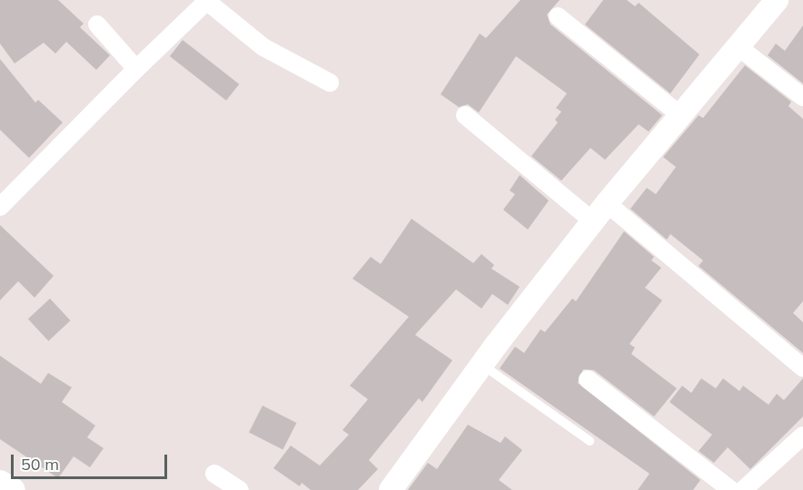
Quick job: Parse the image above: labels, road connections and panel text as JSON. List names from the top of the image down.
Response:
{
  "scale_bar": "50 m"
}
